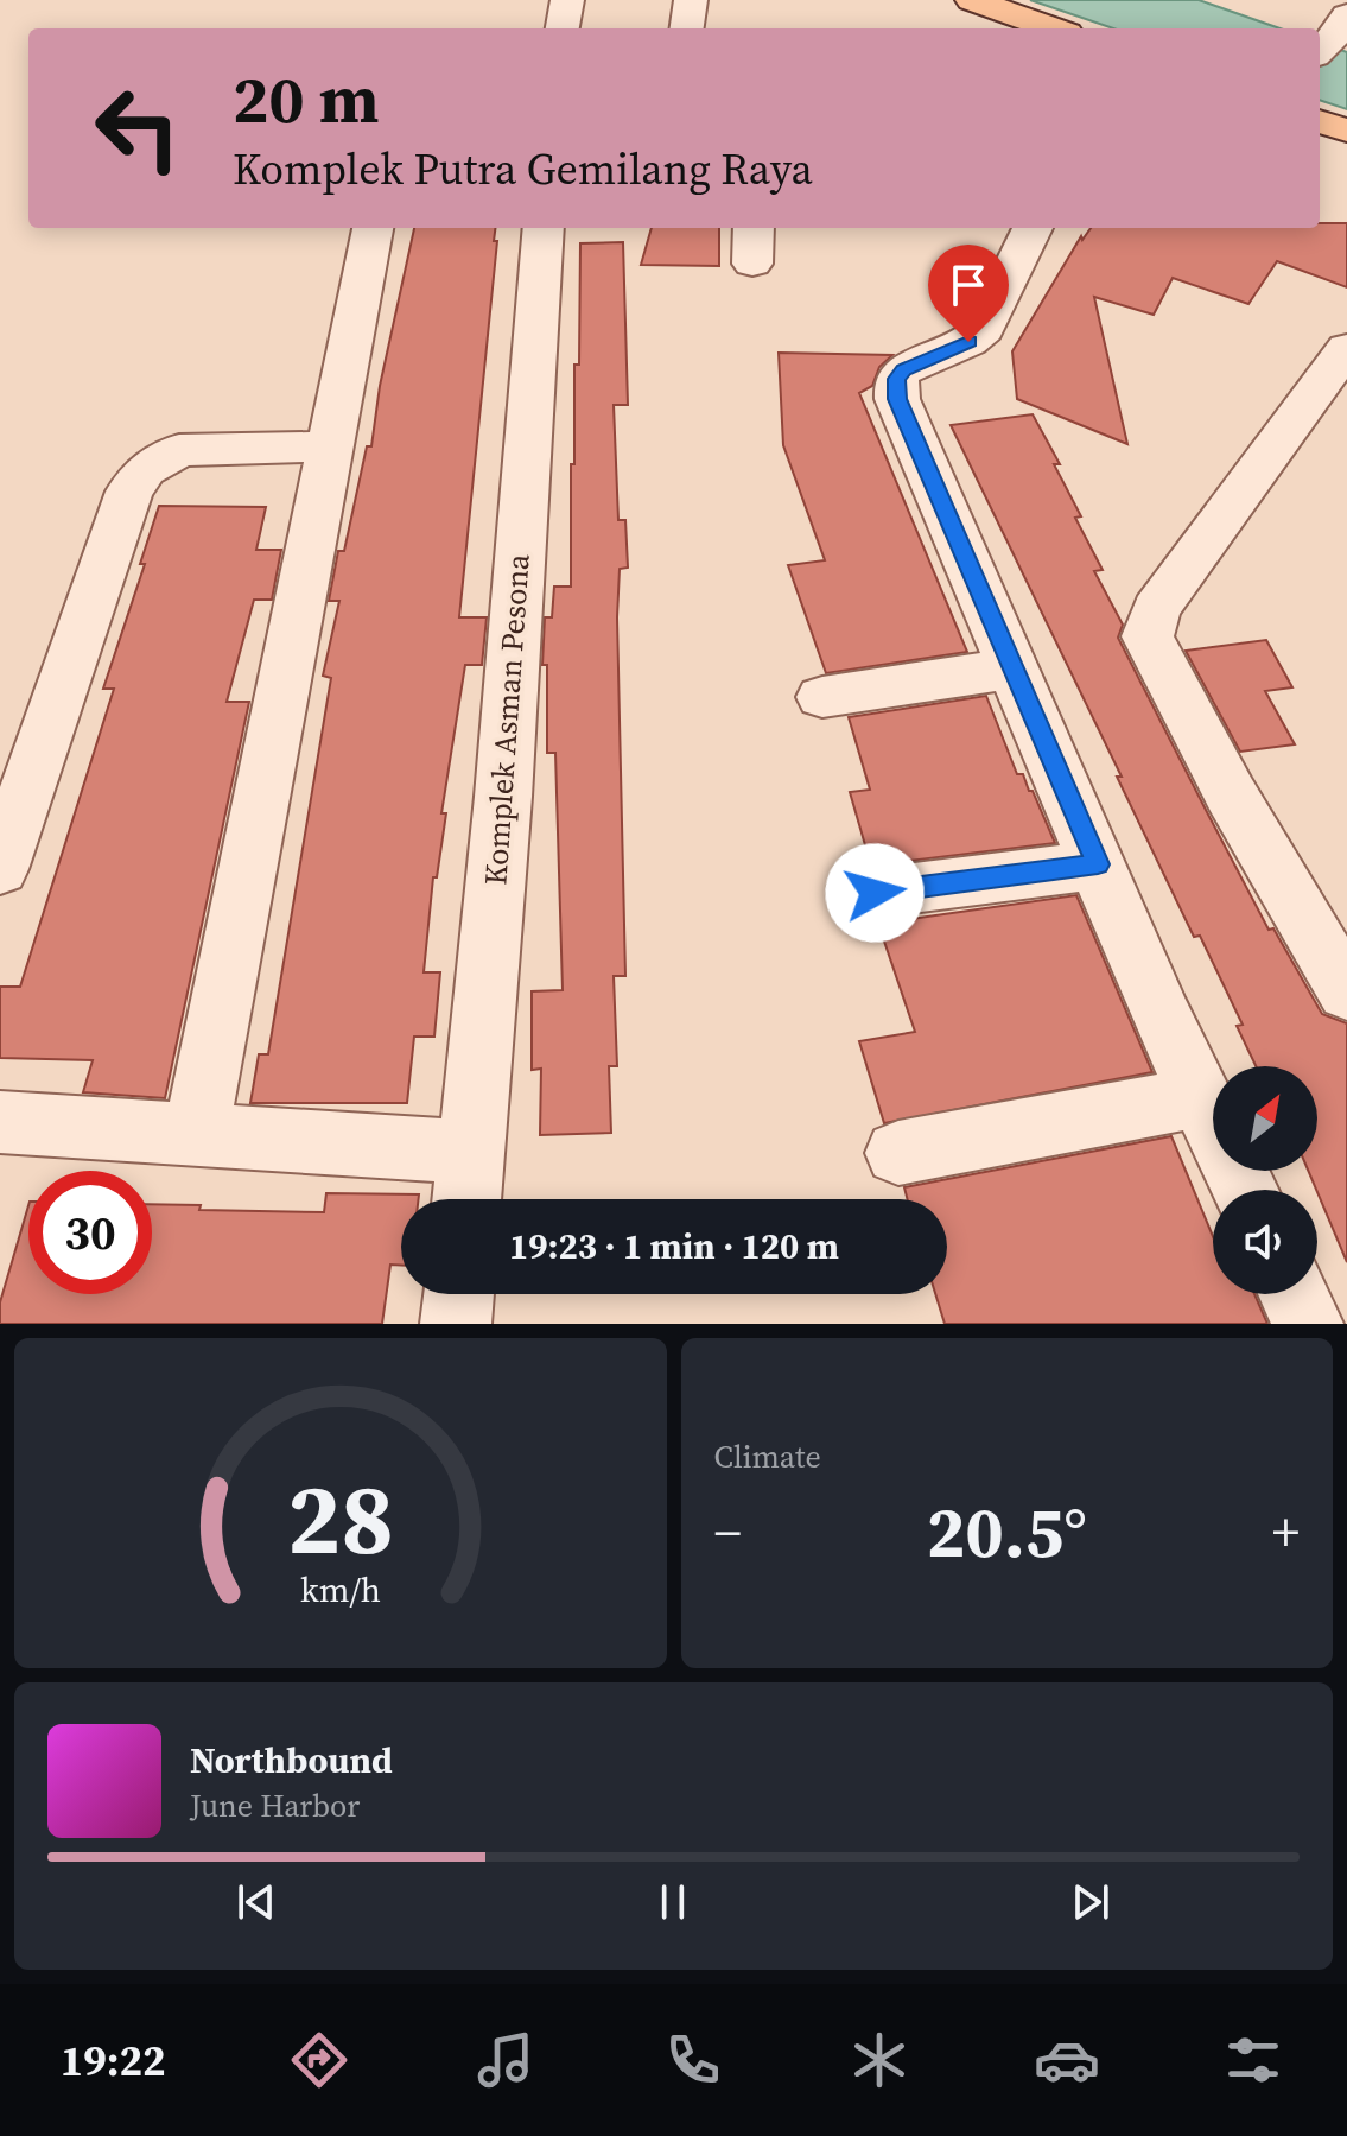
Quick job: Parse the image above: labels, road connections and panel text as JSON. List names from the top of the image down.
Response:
{
  "streets": {
    "street": ["Komplek Asman Pesona"]
  },
  "north": "top right",
  "page": {
    "turn": ["20 m", "Komplek Putra Gemilang Raya"],
    "limit": "30",
    "trip": "19:23 · 1 min · 120 m",
    "tile": "Climate",
    "heat": ["−", "20.5°", "+"],
    "song": ["Northbound", "June Harbor"],
    "tabs": "19:22",
    "gauge": ["28", "km/h"]
  }
}
